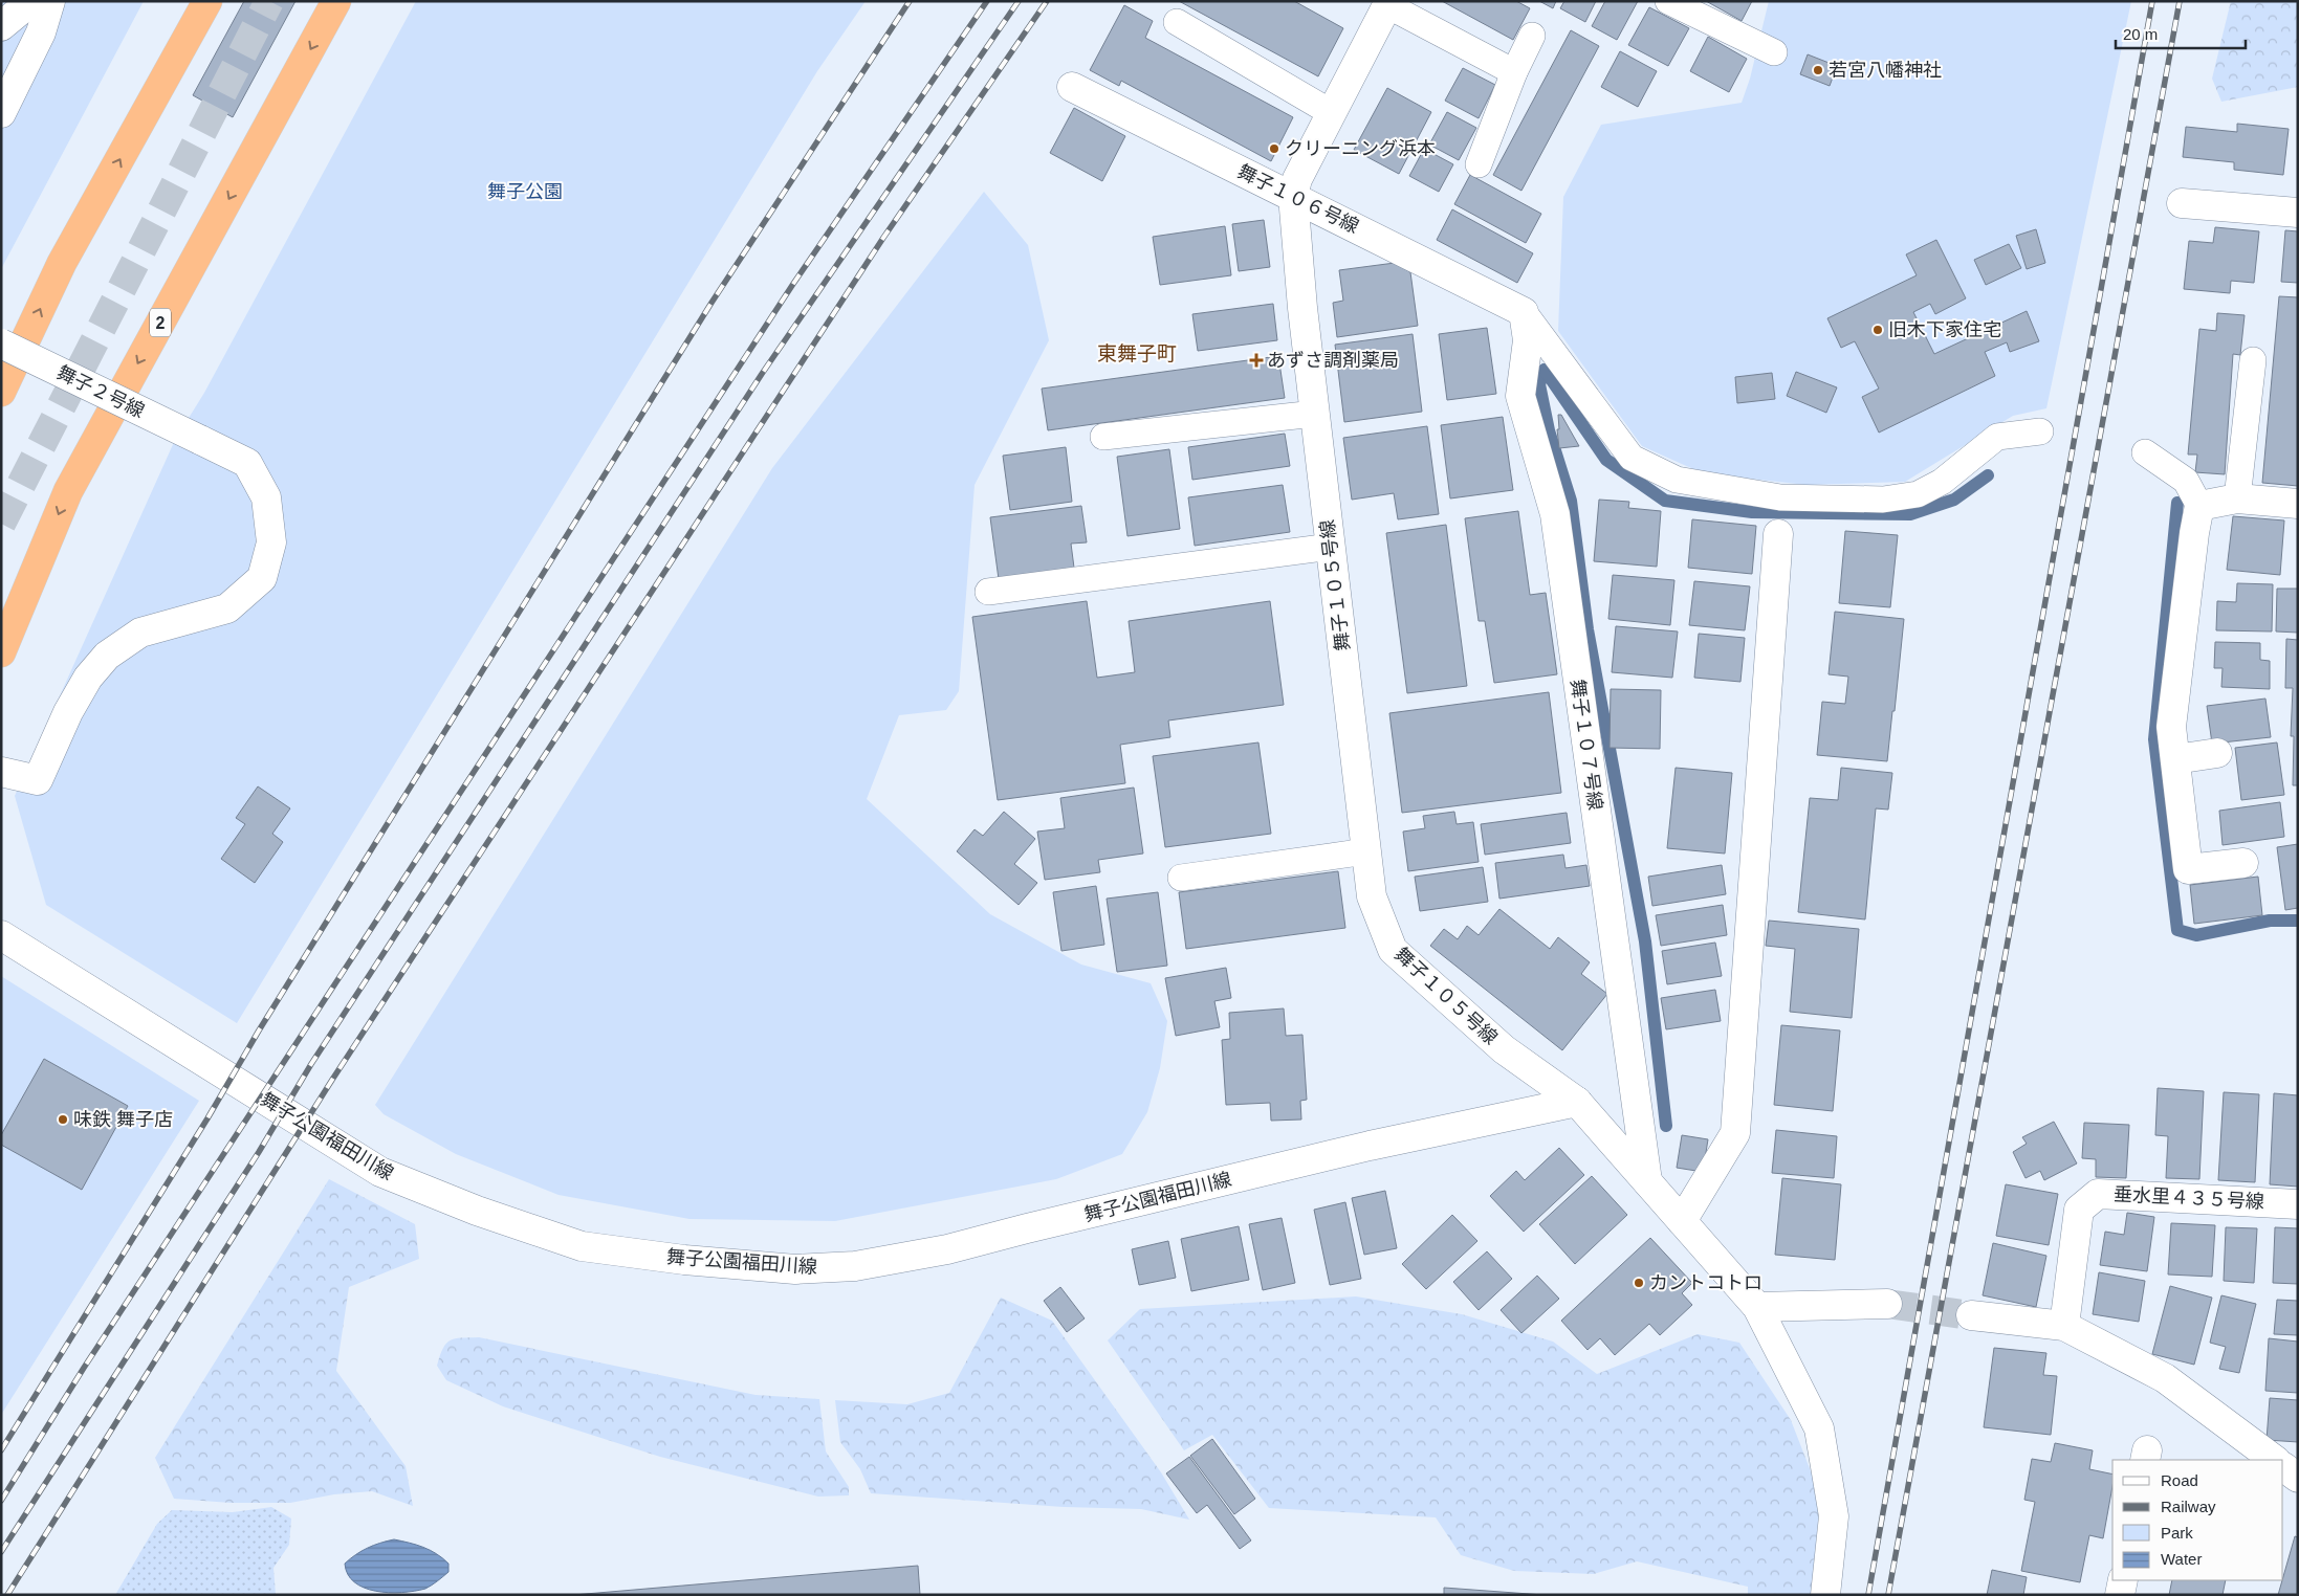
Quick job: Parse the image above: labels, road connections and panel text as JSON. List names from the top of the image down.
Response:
{
  "streets": {
    "highway": ["2"],
    "street": [
      "舞子１０６号線",
      "舞子２号線",
      "舞子１０５号線",
      "舞子１０７号線",
      "舞子公園福田川線",
      "垂水里４３５号線"
    ]
  },
  "crossings": [
    ["舞子１０６号線", "舞子１０５号線"],
    ["舞子１０６号線", "舞子１０７号線"],
    ["舞子１０５号線", "舞子１０７号線"],
    ["舞子１０５号線", "舞子公園福田川線"]
  ],
  "districts": ["東舞子町"],
  "parks": ["舞子公園"],
  "places": {
    "other": [
      "若宮八幡神社",
      "クリーニング浜本",
      "旧木下家住宅",
      "味鉄 舞子店",
      "カントコトロ"
    ],
    "health": ["あずさ調剤薬局"]
  },
  "legend": [
    "Road",
    "Railway",
    "Park",
    "Water"
  ],
  "scale_bar": "20 m"
}
